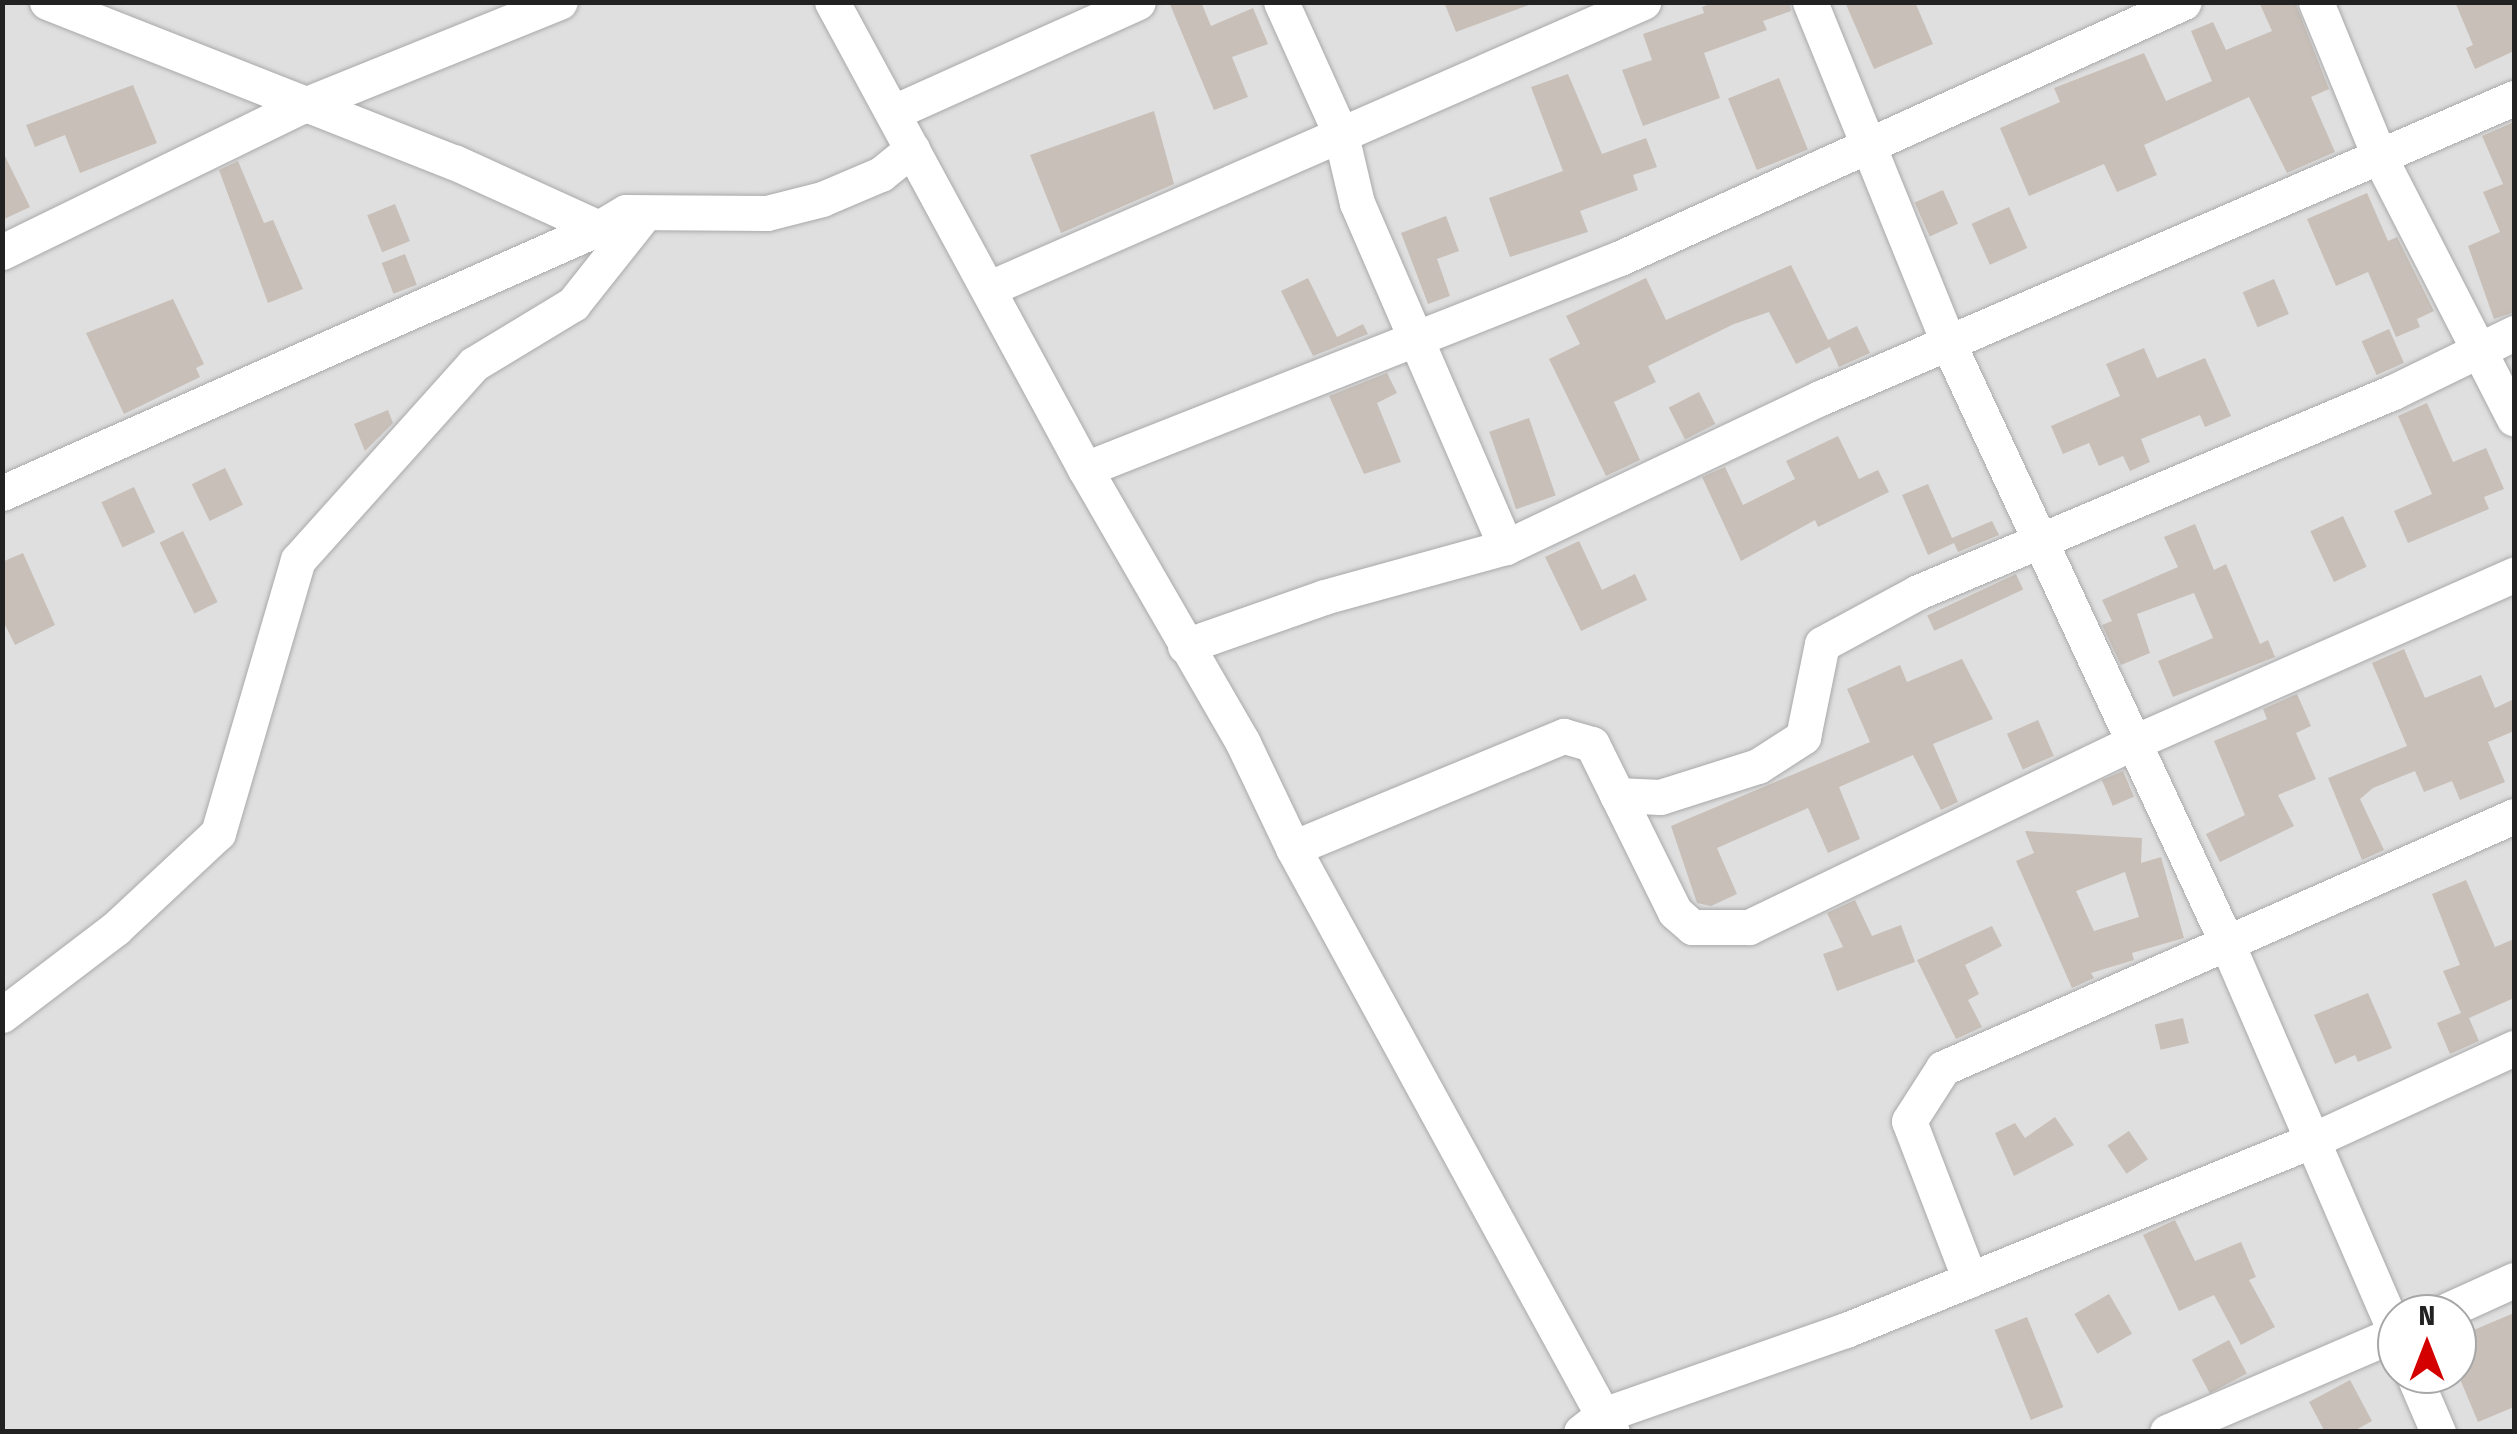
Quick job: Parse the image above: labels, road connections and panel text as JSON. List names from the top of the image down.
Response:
{
  "north": "top"
}
